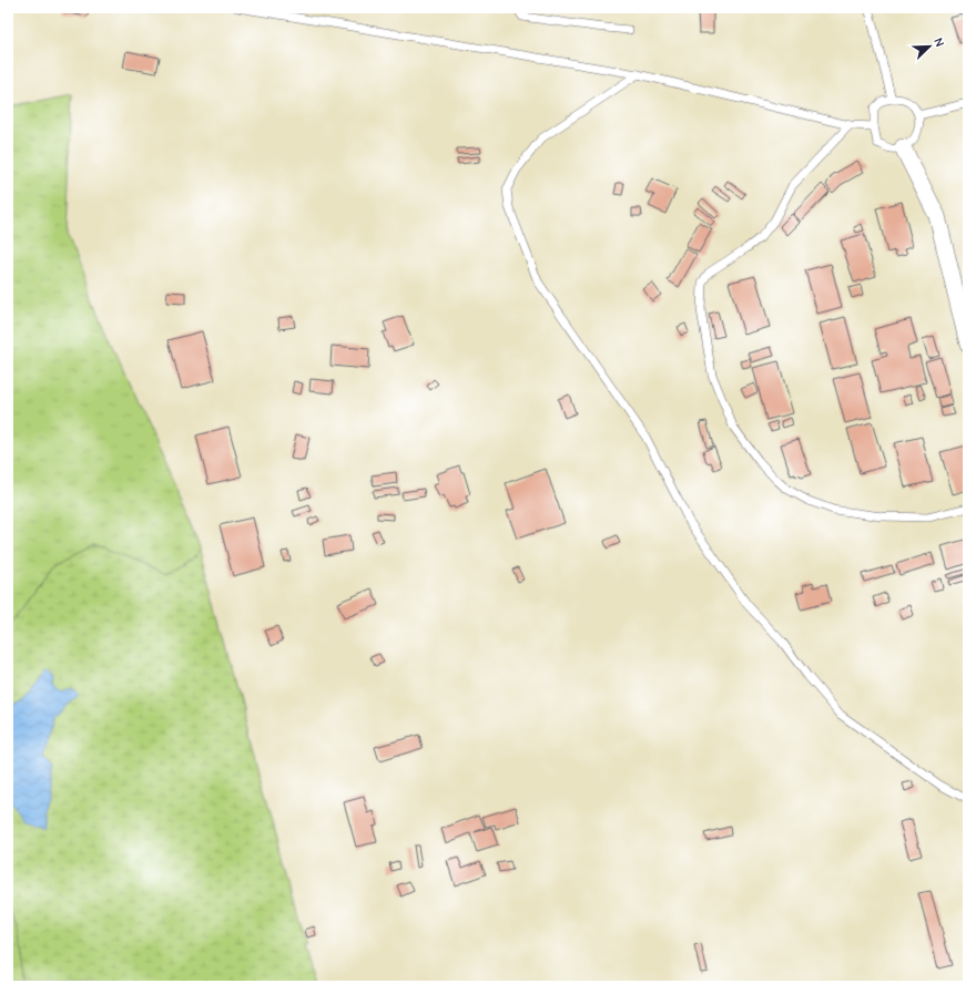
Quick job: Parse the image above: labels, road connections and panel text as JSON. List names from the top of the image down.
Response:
{
  "north": "top right"
}
